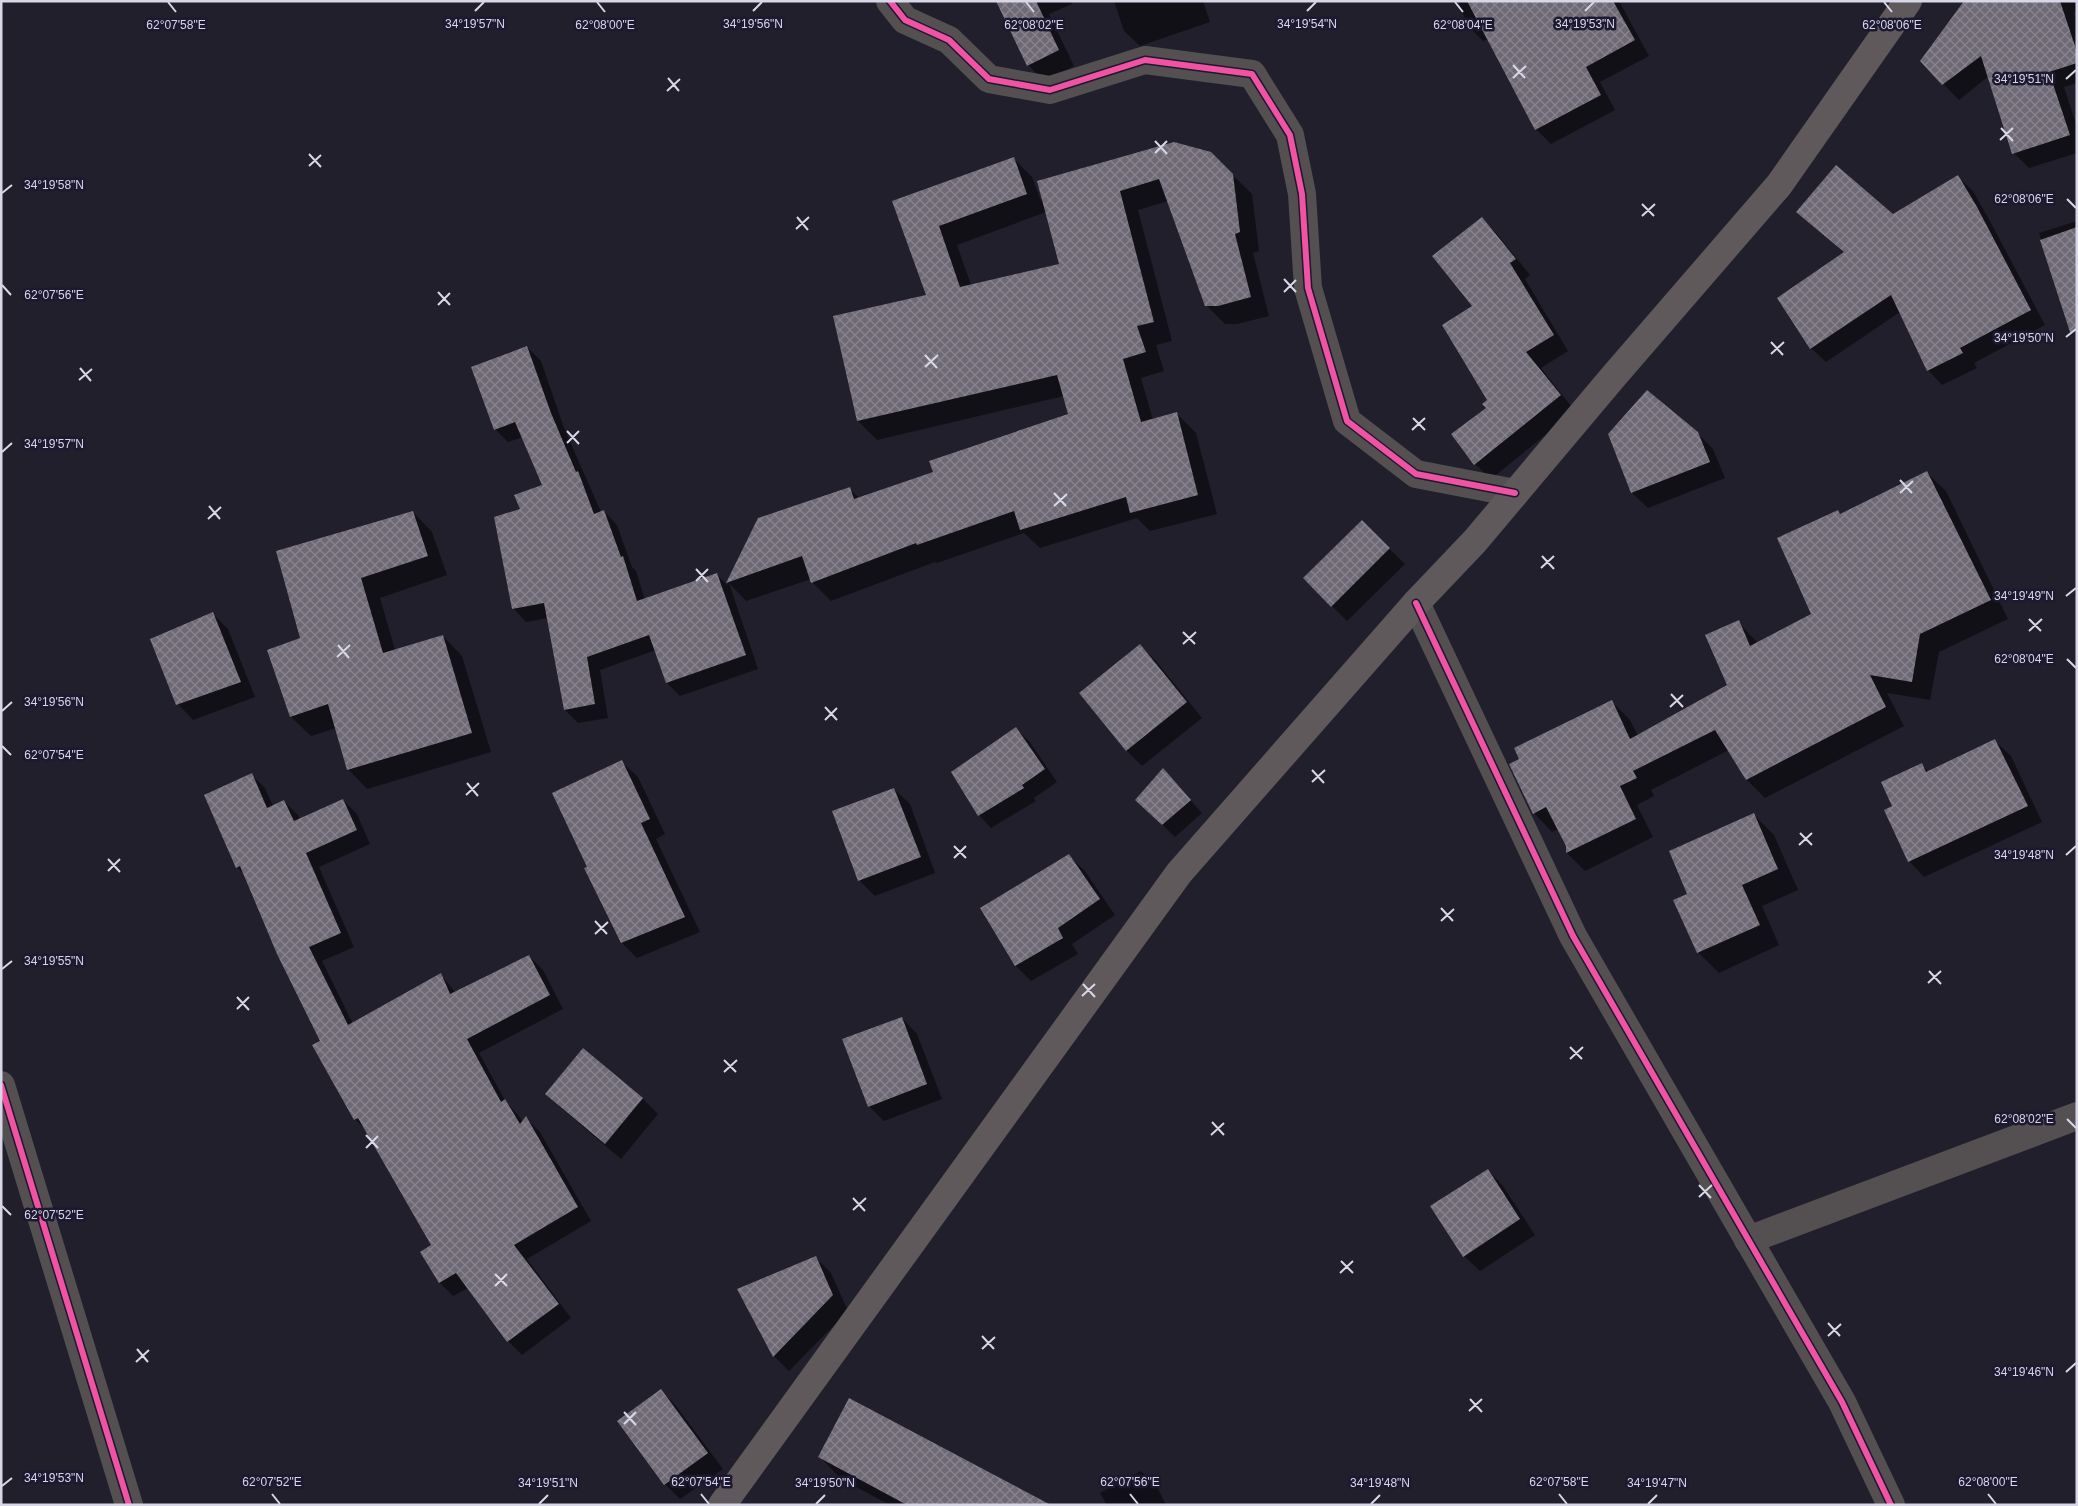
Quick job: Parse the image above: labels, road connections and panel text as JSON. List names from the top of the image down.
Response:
{
  "coordinates": [
    "34°19'57\"N",
    "34°19'56\"N",
    "34°19'54\"N",
    "34°19'53\"N",
    "62°08'02\"E",
    "62°08'04\"E",
    "62°08'06\"E",
    "62°07'58\"E",
    "62°08'00\"E",
    "34°19'51\"N",
    "34°19'58\"N",
    "62°07'56\"E",
    "34°19'50\"N",
    "34°19'49\"N",
    "62°07'54\"E",
    "34°19'48\"N",
    "34°19'55\"N",
    "62°07'52\"E",
    "34°19'46\"N",
    "34°19'47\"N"
  ]
}
